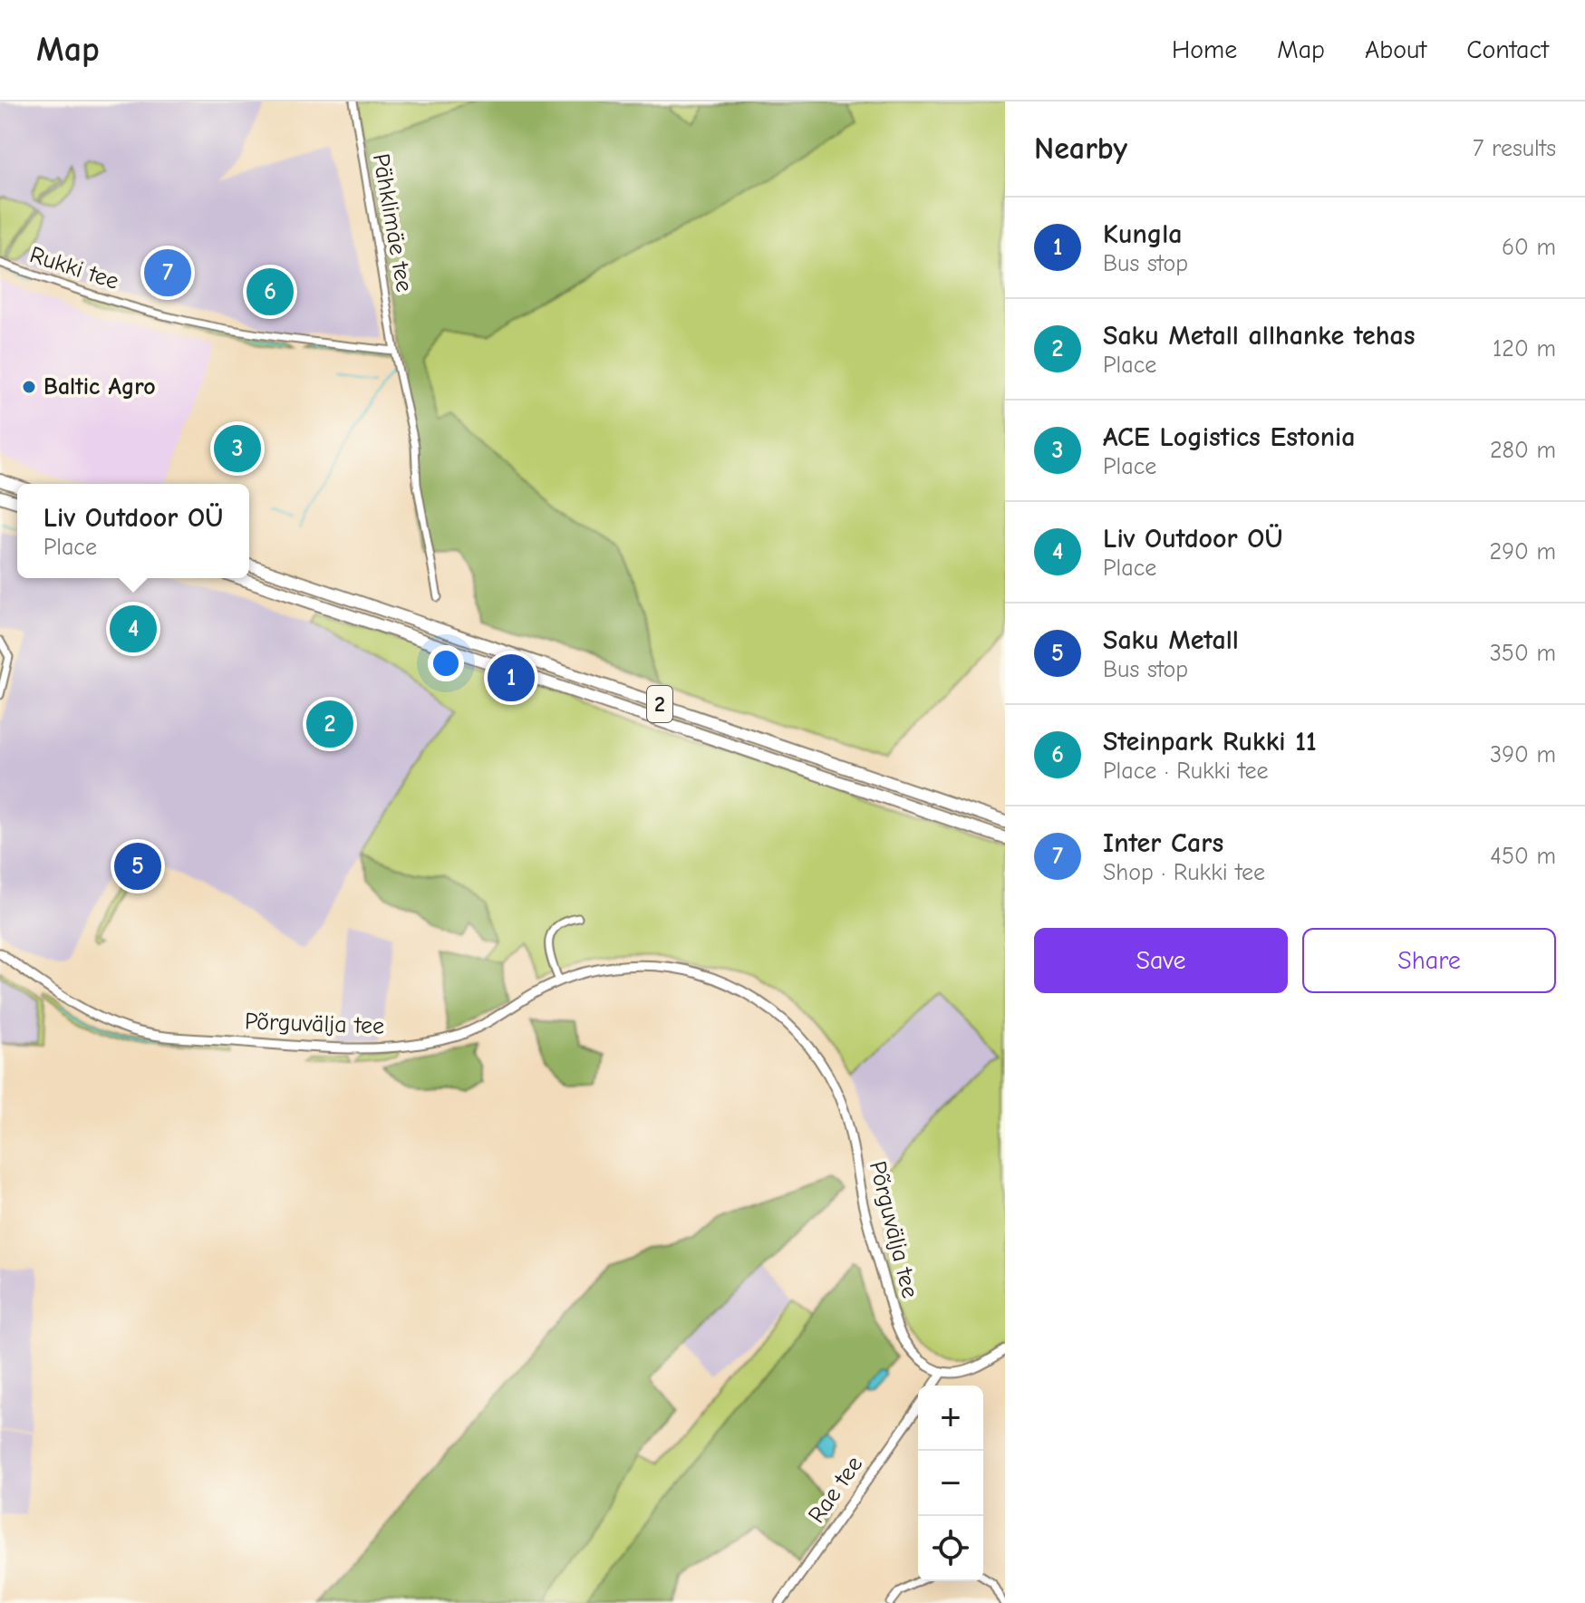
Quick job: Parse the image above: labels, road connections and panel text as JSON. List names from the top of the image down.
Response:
{
  "streets": {
    "highway": ["2"],
    "street": [
      "Pähklimäe tee",
      "Rukki tee",
      "Põrguvälja tee",
      "Rae tee"
    ]
  },
  "crossings": [
    ["Pähklimäe tee", "Rukki tee"]
  ],
  "places": ["Baltic Agro"],
  "page": {
    "header": "Map",
    "nav": [
      "Home",
      "Map",
      "About",
      "Contact"
    ],
    "heading": ["Nearby", "7 results"],
    "list": [
      {
        "mark": "1",
        "name": "Kungla",
        "note": "Bus stop",
        "value": "60 m"
      },
      {
        "mark": "2",
        "name": "Saku Metall allhanke tehas",
        "note": "Place",
        "value": "120 m"
      },
      {
        "mark": "3",
        "name": "ACE Logistics Estonia",
        "note": "Place",
        "value": "280 m"
      },
      {
        "mark": "4",
        "name": "Liv Outdoor OÜ",
        "note": "Place",
        "value": "290 m"
      },
      {
        "mark": "5",
        "name": "Saku Metall",
        "note": "Bus stop",
        "value": "350 m"
      },
      {
        "mark": "6",
        "name": "Steinpark Rukki 11",
        "note": "Place · Rukki tee",
        "value": "390 m"
      },
      {
        "mark": "7",
        "name": "Inter Cars",
        "note": "Shop · Rukki tee",
        "value": "450 m"
      }
    ],
    "pins": [
      "7",
      "6",
      "3",
      "4",
      "1",
      "2",
      "5"
    ],
    "popup": ["Liv Outdoor OÜ", "Place"],
    "buttons": ["Save", "Share"],
    "map_buttons": ["+", "−"]
  }
}
